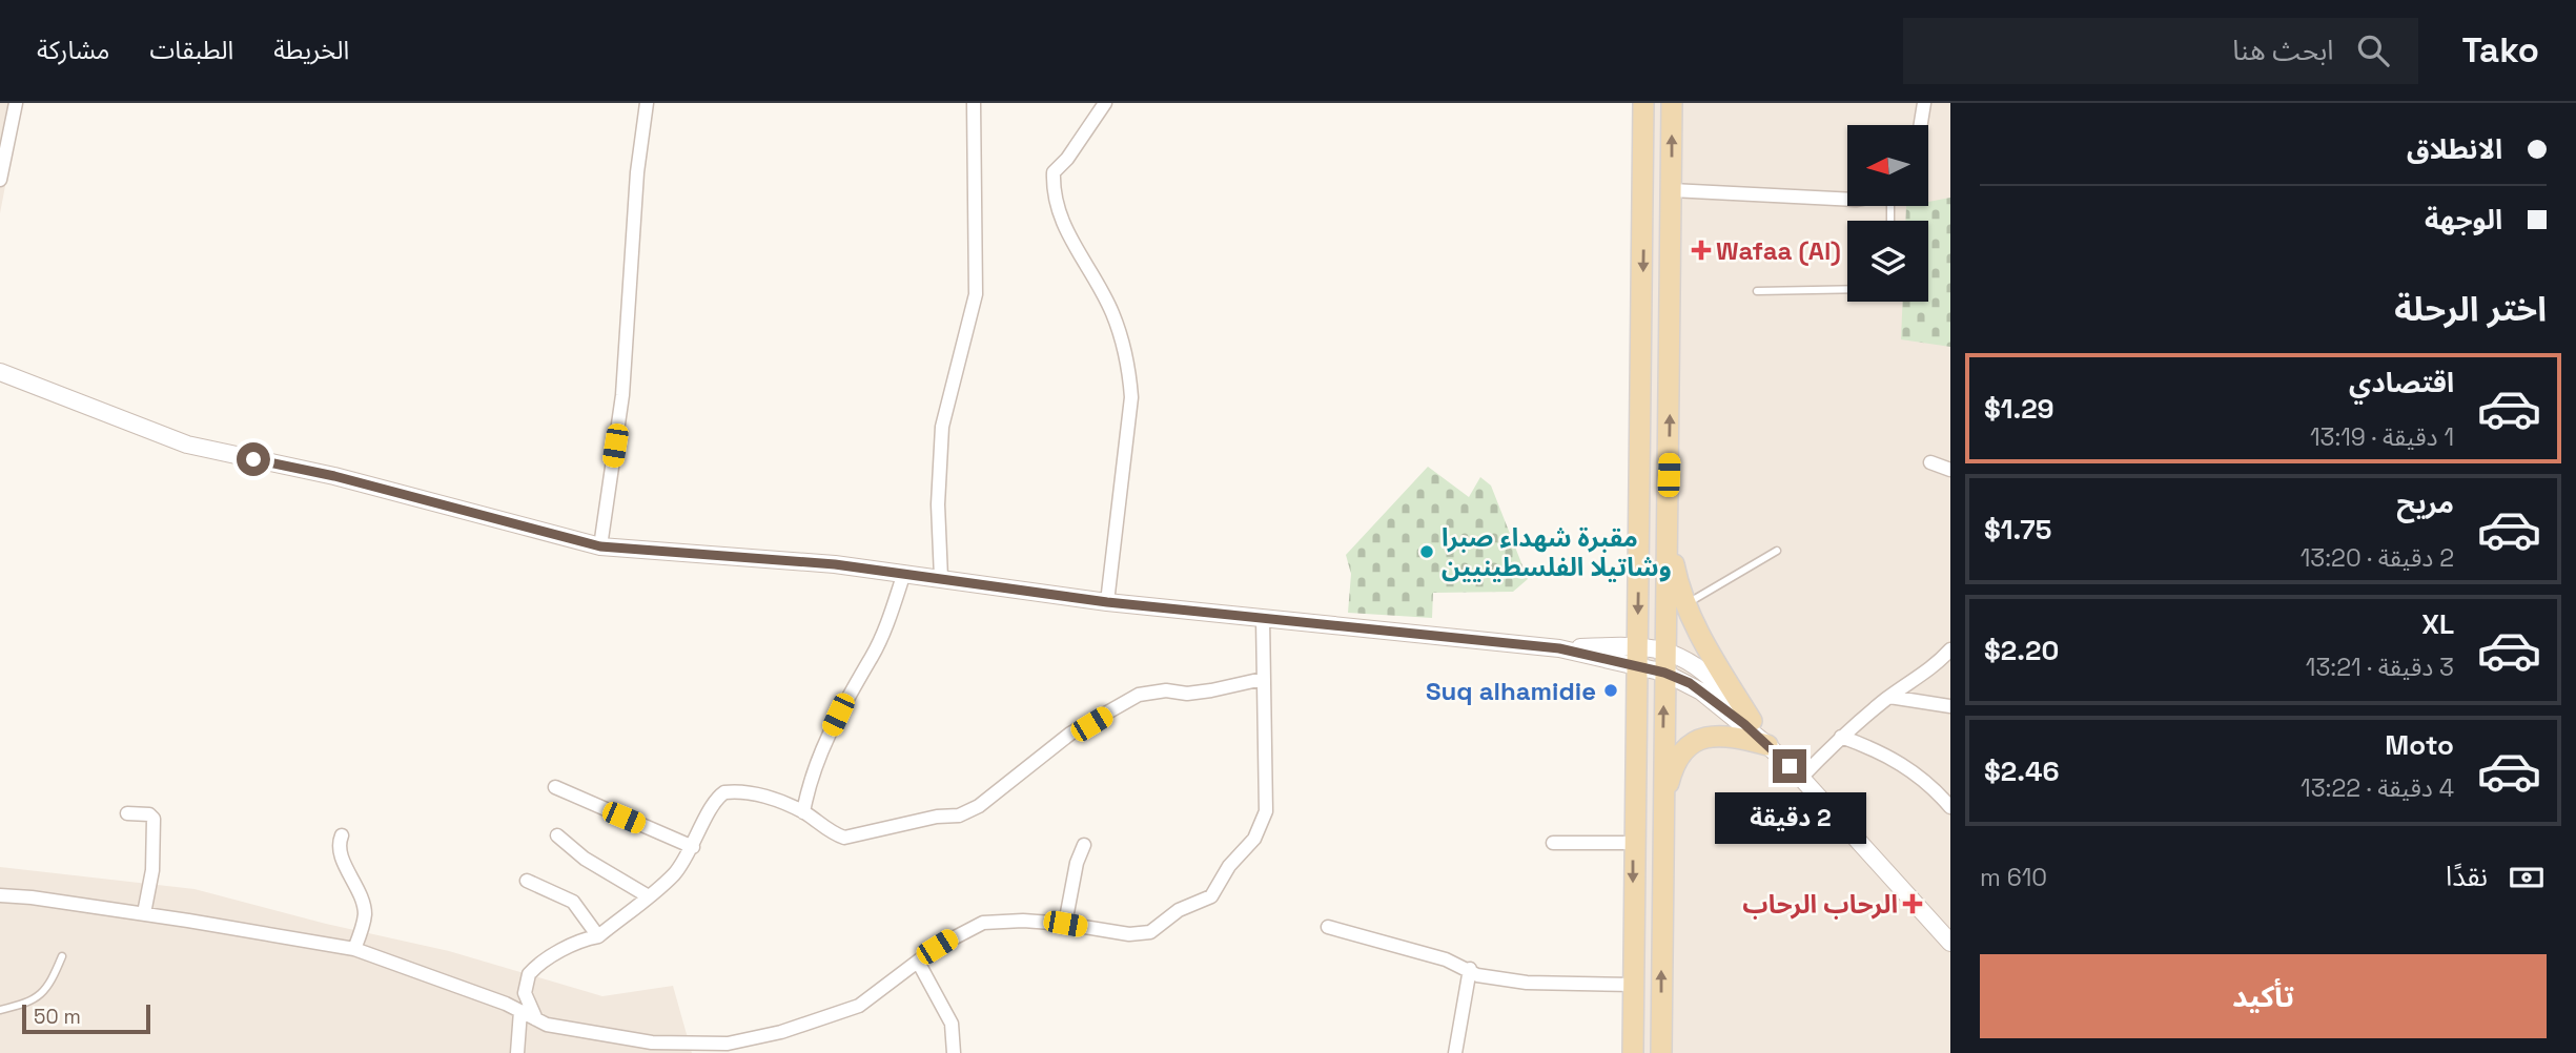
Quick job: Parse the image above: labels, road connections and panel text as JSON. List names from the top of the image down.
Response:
{
  "places": {
    "health": ["Wafaa (Al)", "الرحاب الرحاب"],
    "other": ["مقبرة شهداء صبرا وشاتيلا الفلسطينيين", "Suq alhamidie"]
  },
  "scale_bar": "50 m",
  "north": "left",
  "page": {
    "header": "Tako",
    "search": "ابحث هنا",
    "nav": ["الخريطة", "الطبقات", "مشاركة"],
    "banner": ["الانطلاق", "الوجهة"],
    "heading": "اختر الرحلة",
    "list": [
      {
        "name": "اقتصادي",
        "note": "1 دقيقة · 13:19",
        "value": "$1.29"
      },
      {
        "name": "مريح",
        "note": "2 دقيقة · 13:20",
        "value": "$1.75"
      },
      {
        "name": "XL",
        "note": "3 دقيقة · 13:21",
        "value": "$2.20"
      },
      {
        "name": "Moto",
        "note": "4 دقيقة · 13:22",
        "value": "$2.46"
      }
    ],
    "bubble": "2 دقيقة",
    "pay": ["نقدًا", "610 m"],
    "buttons": "تأكيد",
    "scale": "50 m"
  }
}
